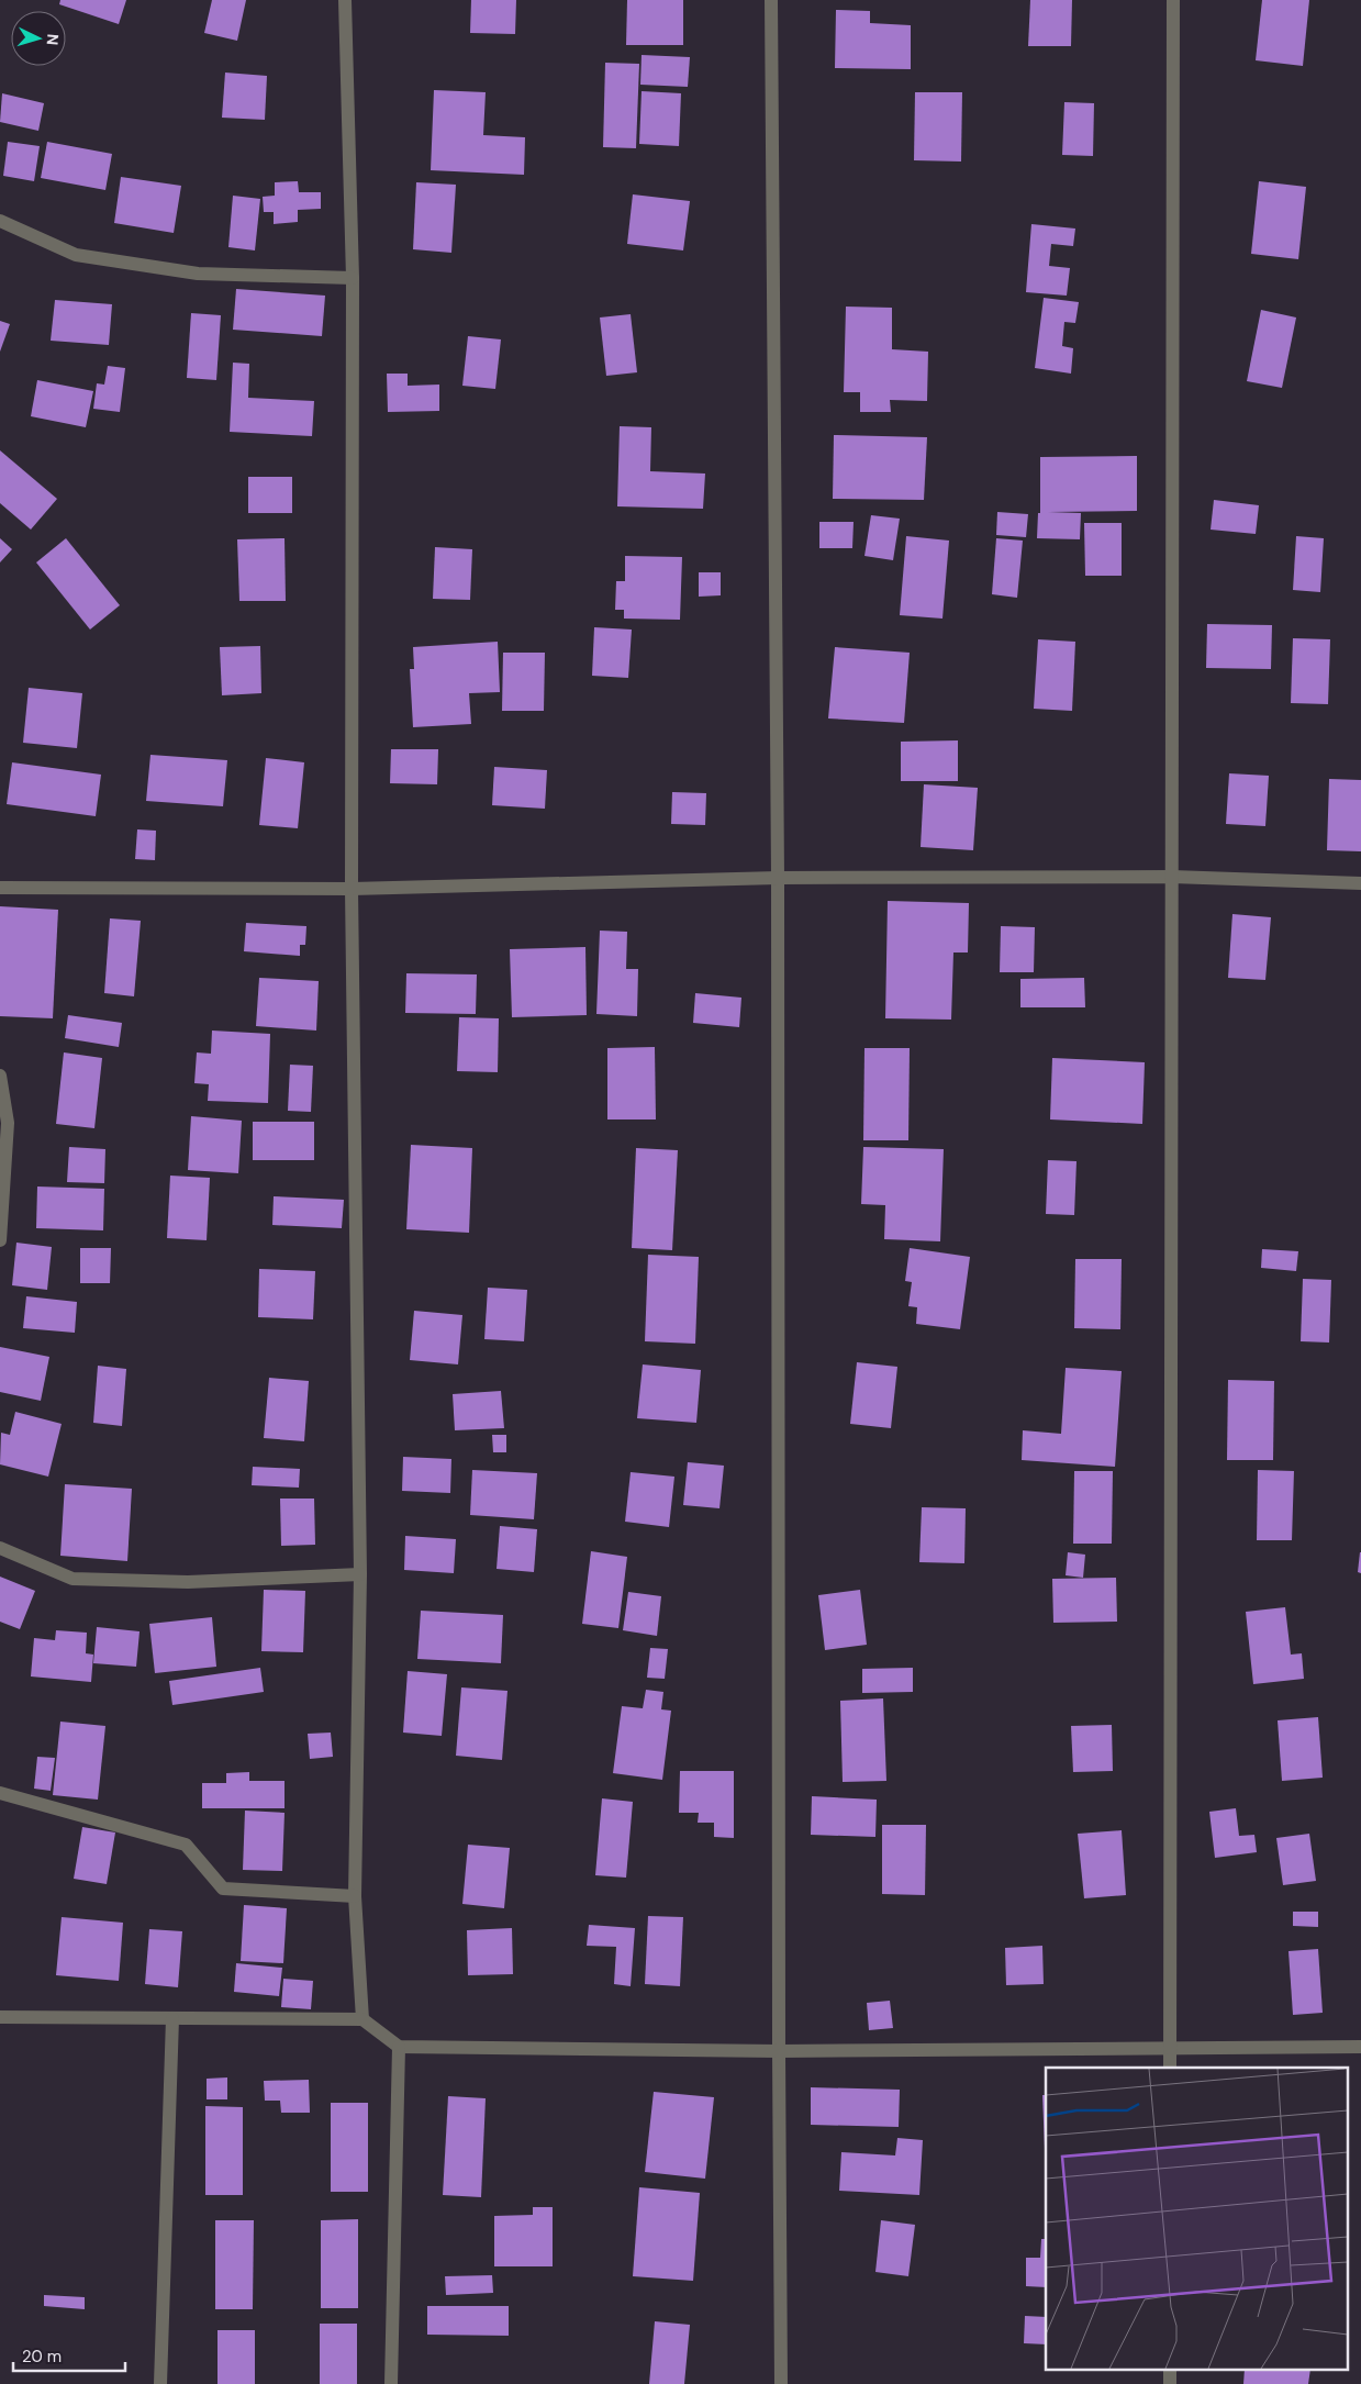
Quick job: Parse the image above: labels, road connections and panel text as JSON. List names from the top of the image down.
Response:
{
  "scale_bar": "20 m",
  "north": "right"
}
